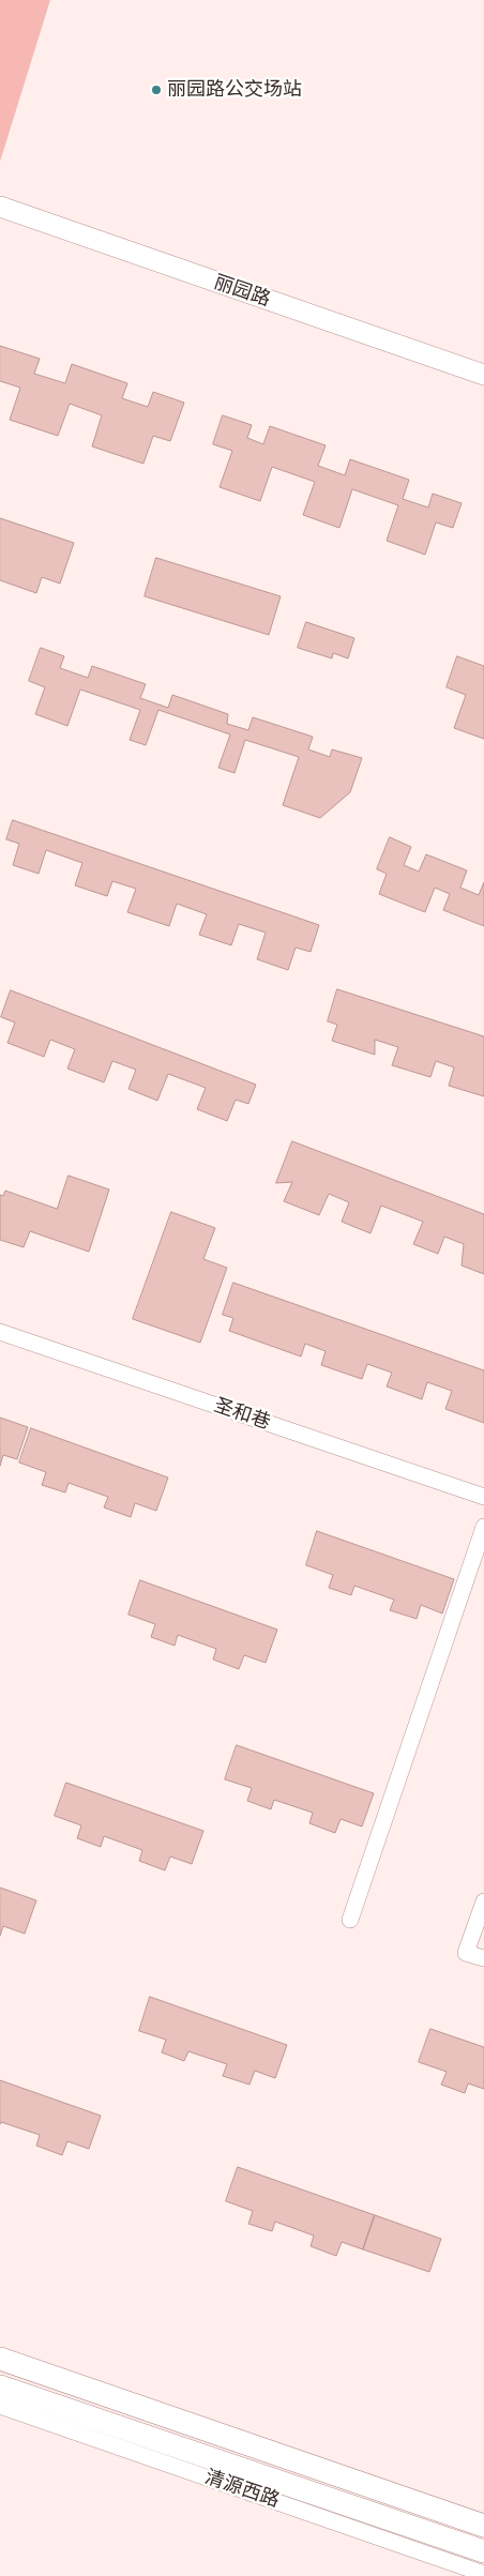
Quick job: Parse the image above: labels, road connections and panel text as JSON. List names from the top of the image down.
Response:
{
  "streets": {
    "main road": ["清源西路"],
    "street": ["丽园路", "圣和巷"]
  },
  "places": ["丽园路公交场站"]
}
